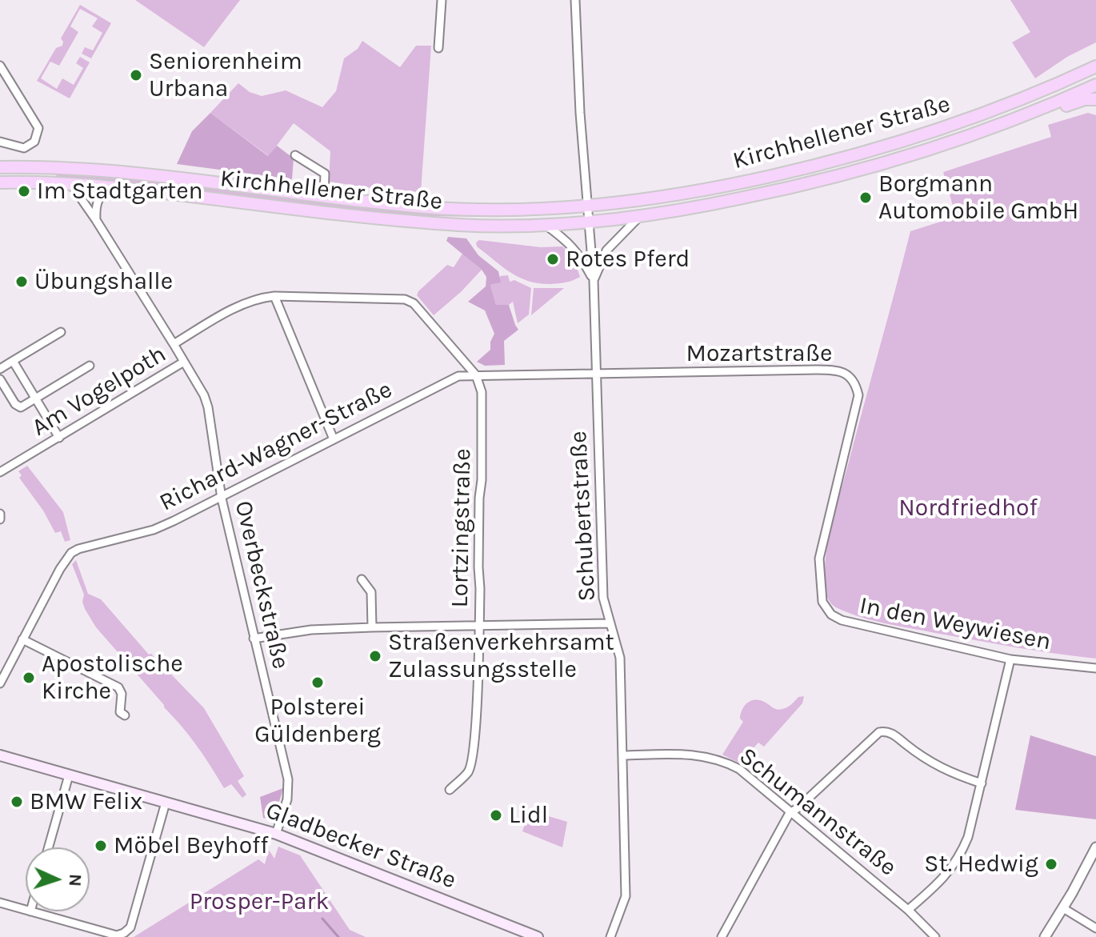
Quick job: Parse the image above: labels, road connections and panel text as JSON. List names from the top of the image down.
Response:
{
  "streets": {
    "main road": ["Kirchhellener Straße", "Gladbecker Straße"],
    "street": [
      "Mozartstraße",
      "Am Vogelpoth",
      "Richard-Wagner-Straße",
      "Schubertstraße",
      "Lortzingstraße",
      "Overbeckstraße",
      "In den Weywiesen",
      "Schumannstraße"
    ]
  },
  "crossings": [
    ["Kirchhellener Straße", "Schubertstraße"],
    ["Kirchhellener Straße", "Overbeckstraße"],
    ["Mozartstraße", "Richard-Wagner-Straße"],
    ["Mozartstraße", "Schubertstraße"],
    ["Mozartstraße", "In den Weywiesen"],
    ["Am Vogelpoth", "Overbeckstraße"],
    ["Richard-Wagner-Straße", "Schubertstraße"],
    ["Richard-Wagner-Straße", "Lortzingstraße"],
    ["Richard-Wagner-Straße", "Overbeckstraße"],
    ["Schubertstraße", "Schumannstraße"],
    ["Overbeckstraße", "Gladbecker Straße"]
  ],
  "parks": ["Nordfriedhof", "Prosper-Park"],
  "places": [
    "Seniorenheim Urbana",
    "Im Stadtgarten",
    "Borgmann Automobile GmbH",
    "Rotes Pferd",
    "Übungshalle",
    "Straßenverkehrsamt Zulassungsstelle",
    "Apostolische Kirche",
    "Polsterei Güldenberg",
    "BMW Felix",
    "Lidl",
    "Möbel Beyhoff",
    "St. Hedwig"
  ],
  "north": "right"
}
